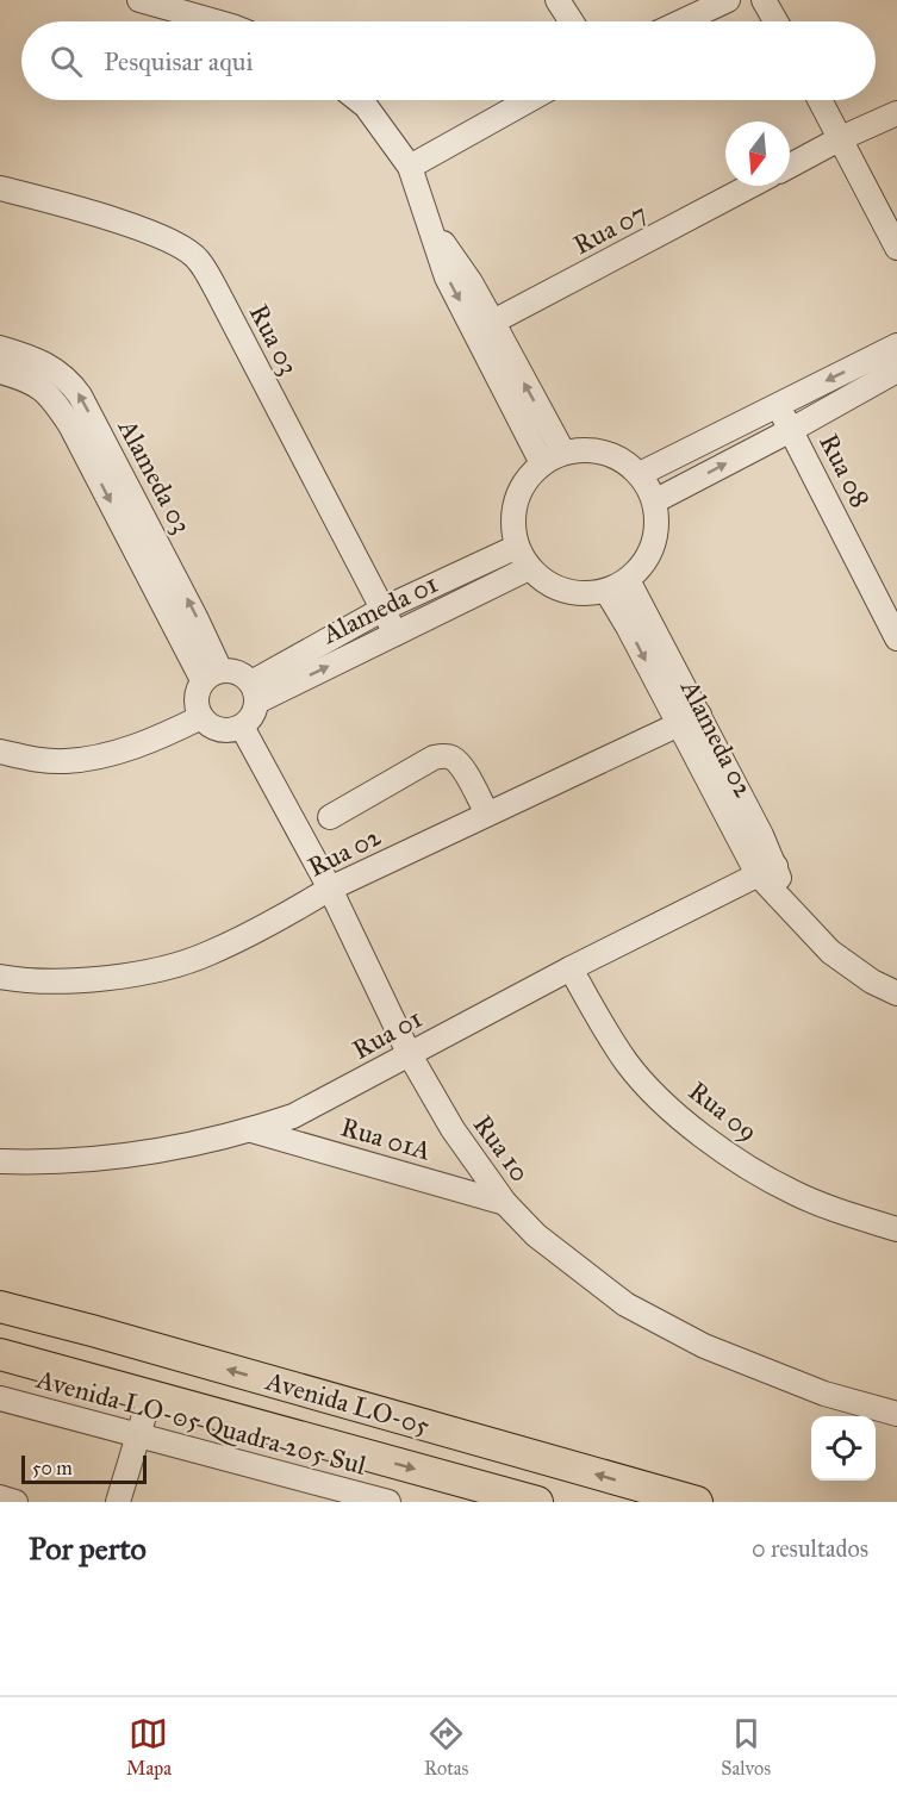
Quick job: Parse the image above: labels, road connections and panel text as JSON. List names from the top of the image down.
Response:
{
  "streets": {
    "main road": ["Avenida LO-05"],
    "street": [
      "Rua 07",
      "Rua 03",
      "Rua 08",
      "Alameda 03",
      "Alameda 01",
      "Alameda 02",
      "Rua 02",
      "Rua 01",
      "Rua 09",
      "Rua 01A",
      "Rua 10",
      "Avenida LO-05 Quadra 205 Sul"
    ]
  },
  "crossings": [
    ["Rua 03", "Alameda 01"],
    ["Alameda 03", "Alameda 01"],
    ["Alameda 03", "Rua 10"],
    ["Alameda 01", "Alameda 02"],
    ["Alameda 01", "Rua 10"],
    ["Alameda 02", "Rua 02"],
    ["Alameda 02", "Rua 01"],
    ["Rua 02", "Rua 10"],
    ["Rua 01", "Rua 09"],
    ["Rua 01", "Rua 01A"],
    ["Rua 01", "Rua 10"],
    ["Rua 01A", "Rua 10"]
  ],
  "scale_bar": "50 m",
  "north": "bottom",
  "page": {
    "search": "Pesquisar aqui",
    "scale": "50 m",
    "heading": ["Por perto", "0 resultados"],
    "nav": ["Mapa", "Rotas", "Salvos"]
  }
}
